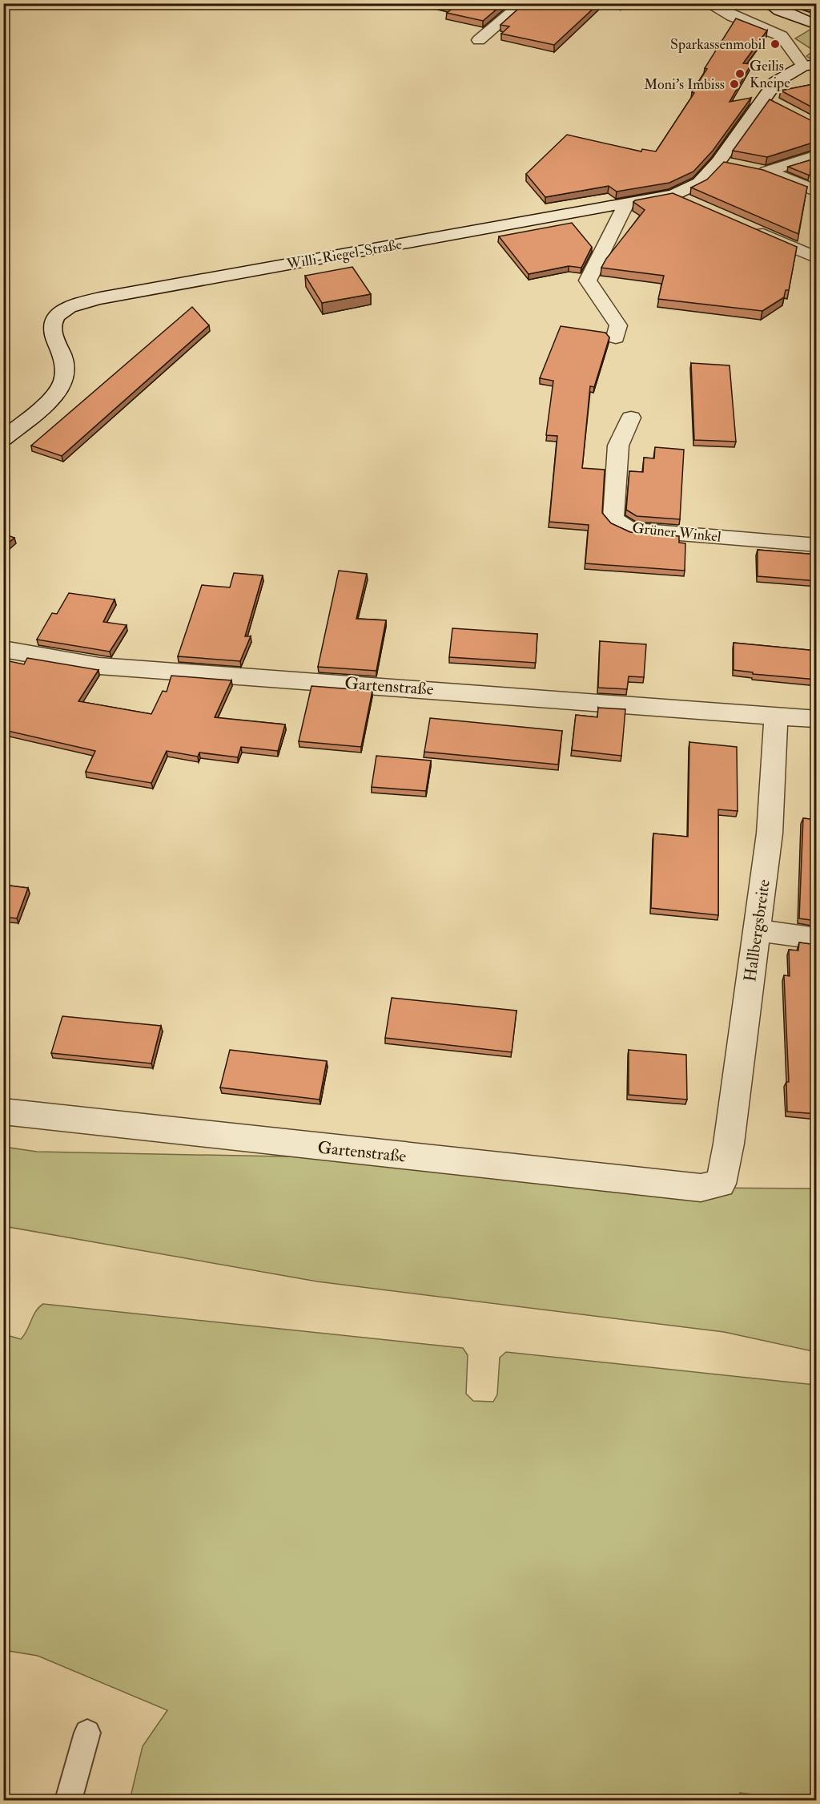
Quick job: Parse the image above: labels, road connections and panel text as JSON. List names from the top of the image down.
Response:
{
  "streets": {
    "street": [
      "Willi-Riegel-Straße",
      "Grüner Winkel",
      "Gartenstraße",
      "Hallbergsbreite"
    ]
  },
  "crossings": [
    ["Gartenstraße", "Hallbergsbreite"]
  ],
  "places": ["Sparkassenmobil", "Geilis Kneipe", "Moni's Imbiss"]
}
